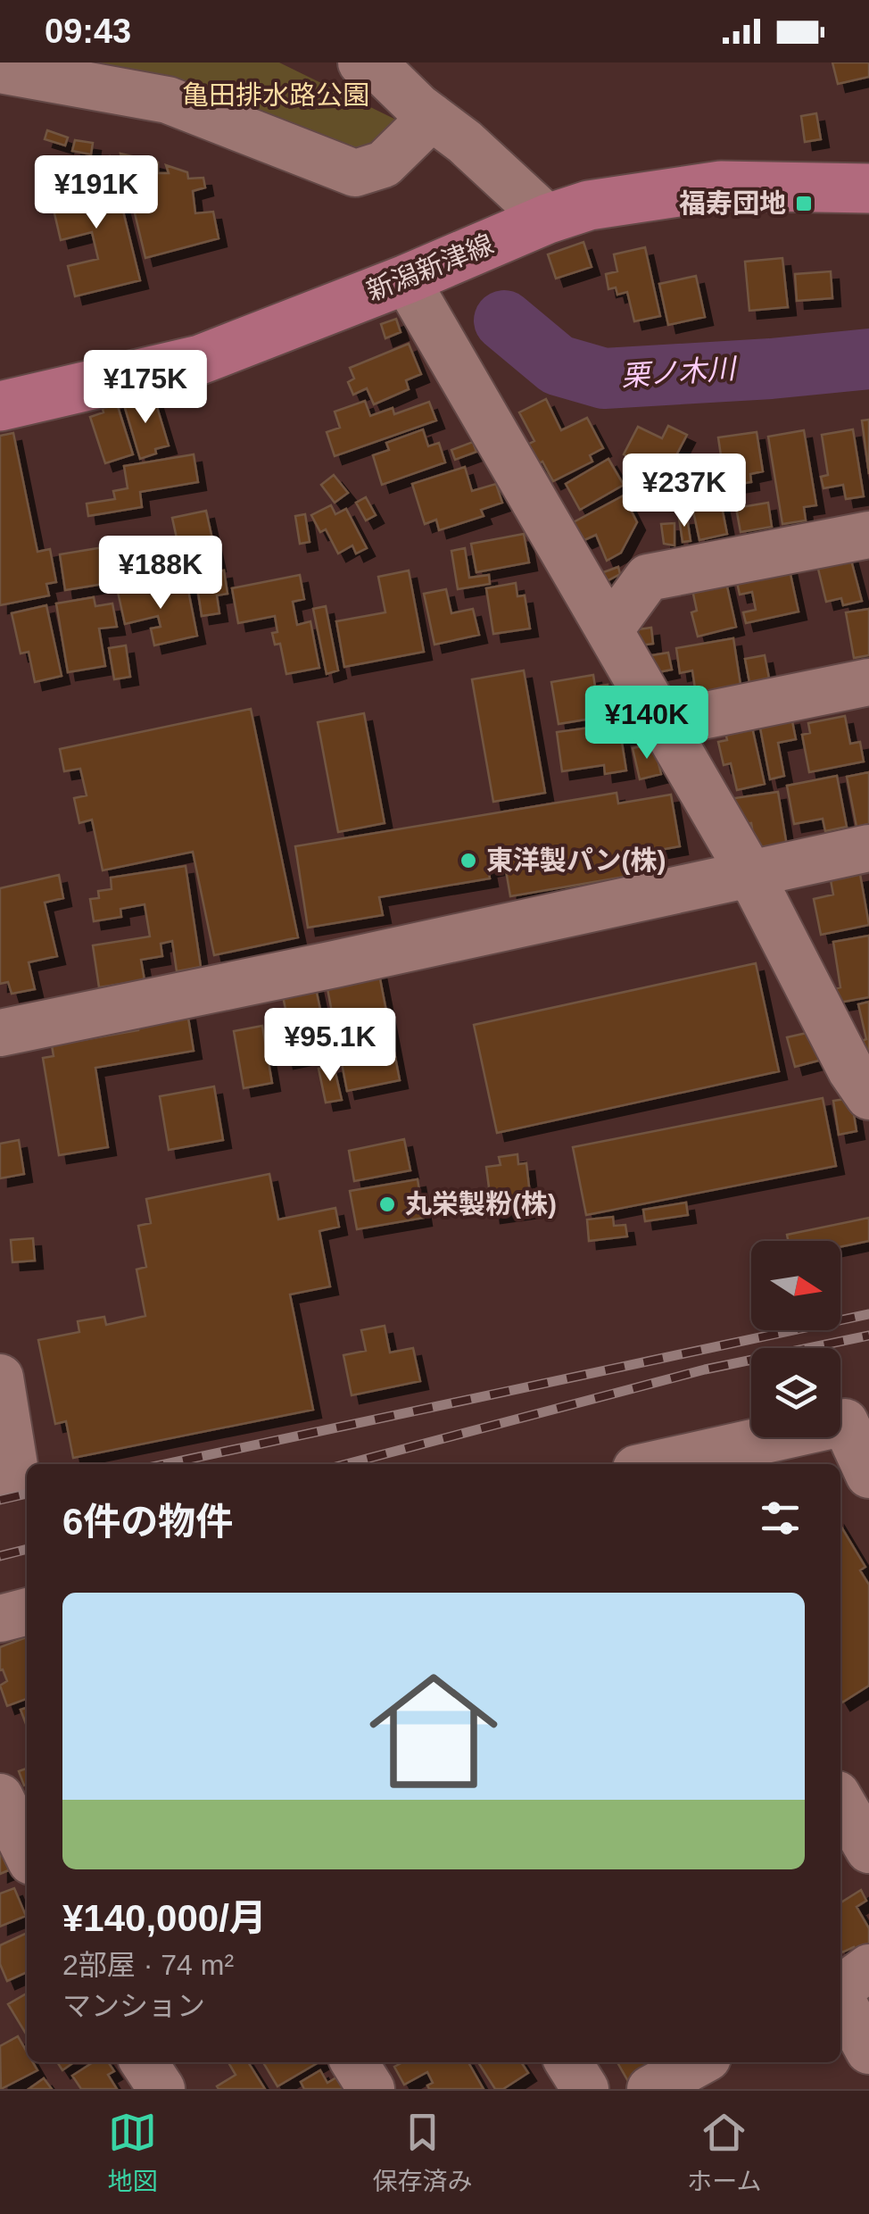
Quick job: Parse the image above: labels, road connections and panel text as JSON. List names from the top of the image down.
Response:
{
  "streets": {
    "main road": ["新潟新津線"]
  },
  "water": ["栗ノ木川"],
  "parks": ["亀田排水路公園"],
  "places": {
    "transit": ["福寿団地"],
    "other": ["東洋製パン(株)", "丸栄製粉(株)"]
  },
  "north": "right",
  "page": {
    "status": "09:43",
    "price": [
      "¥191K",
      "¥175K",
      "¥237K",
      "¥188K",
      "¥140K",
      "¥95.1K"
    ],
    "heading": "6件の物件",
    "list": [
      {
        "name": "¥140,000/月",
        "note": "2部屋 · 74 m² · マンション"
      }
    ],
    "tabs": ["地図", "保存済み", "ホーム"]
  }
}
